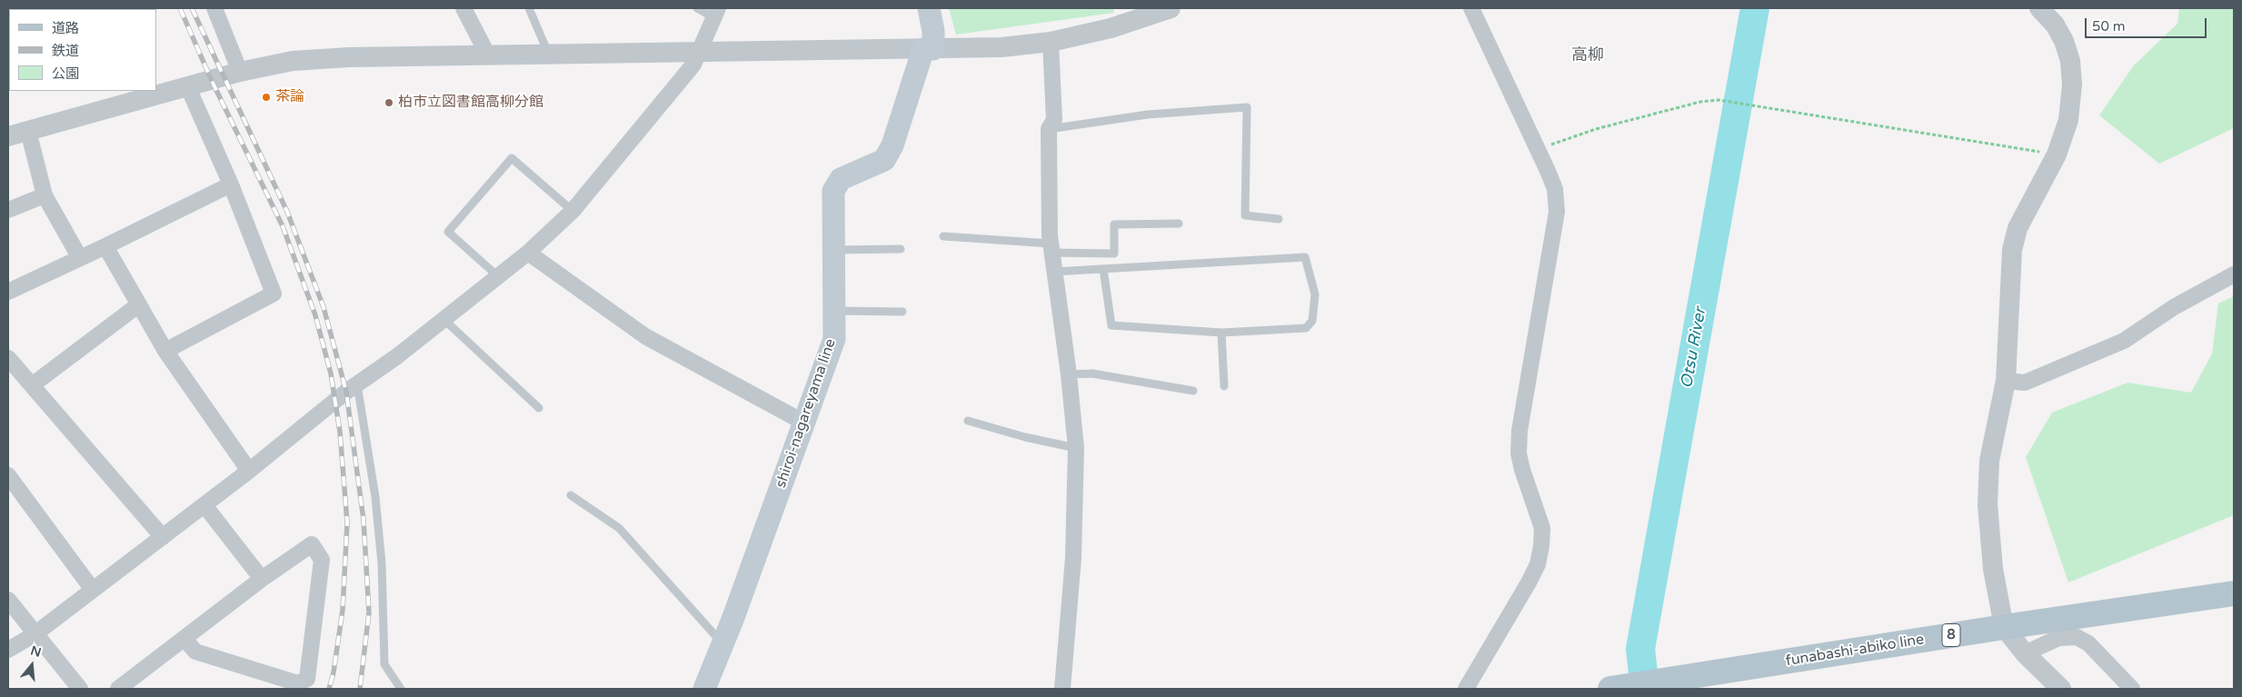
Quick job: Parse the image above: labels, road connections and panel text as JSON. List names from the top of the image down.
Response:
{
  "streets": {
    "main road": ["shiroi-nagareyama line", "8", "funabashi-abiko line"]
  },
  "districts": ["高柳"],
  "water": ["Otsu River"],
  "places": ["茶論", "柏市立図書館高柳分館"],
  "legend": ["道路", "鉄道", "公園"],
  "scale_bar": "50 m",
  "north": "top"
}
